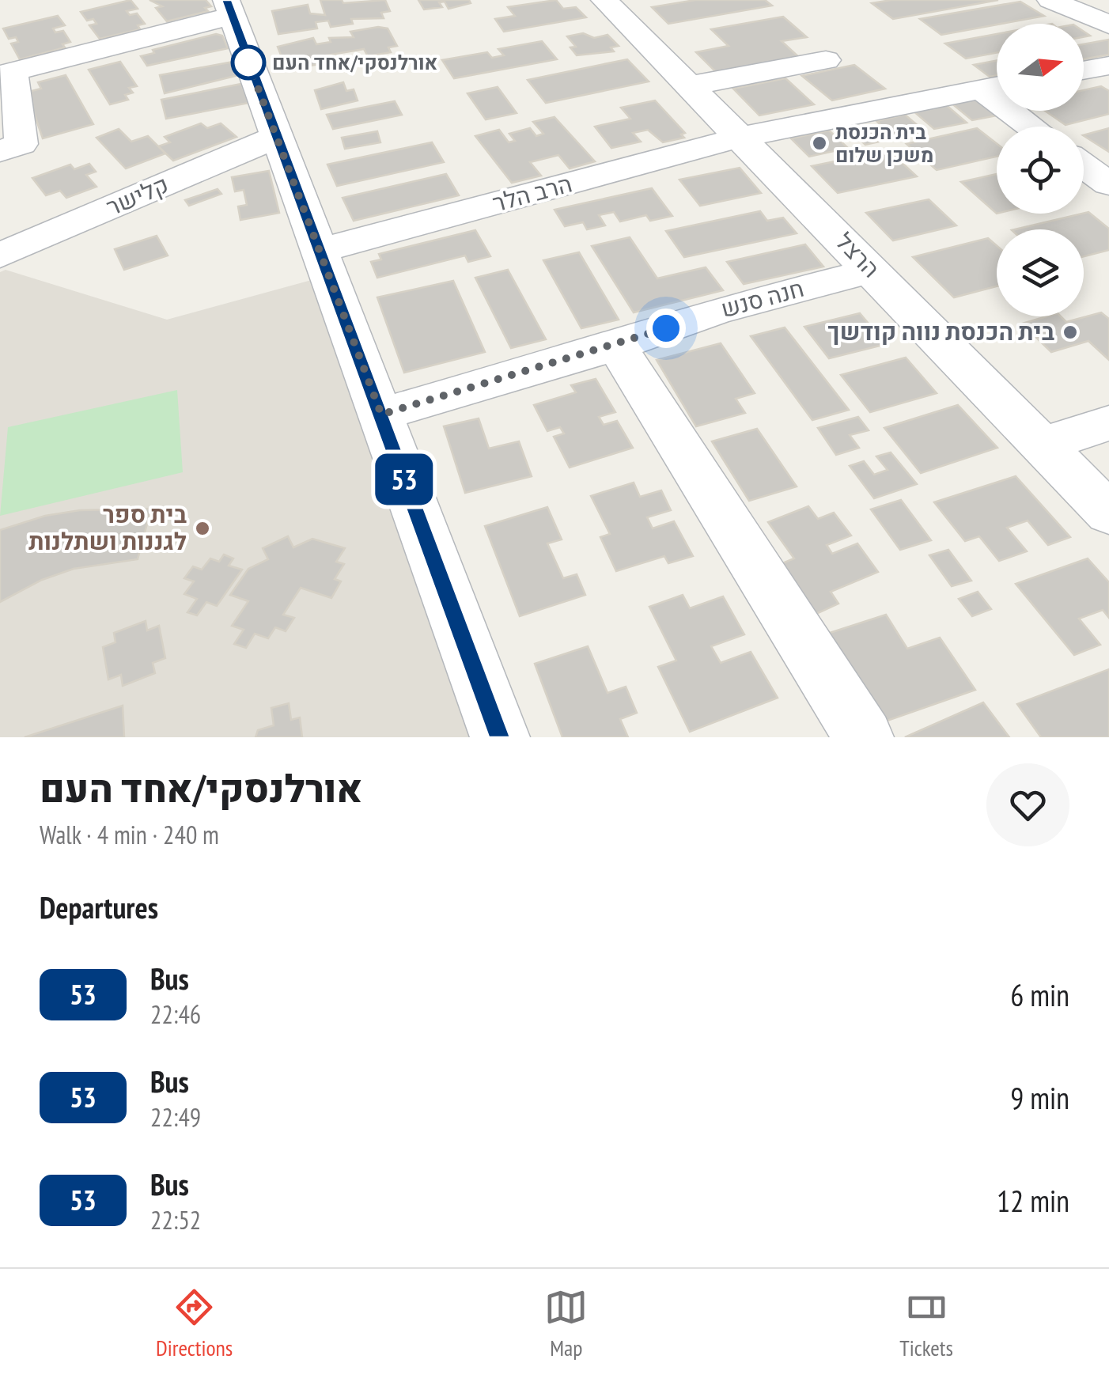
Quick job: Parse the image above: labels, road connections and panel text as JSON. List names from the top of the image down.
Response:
{
  "streets": {
    "street": [
      "הרב הלר",
      "קלישר",
      "הרצל",
      "חנה סנש"
    ]
  },
  "crossings": [
    ["הרב הלר", "הרצל"],
    ["הרצל", "חנה סנש"]
  ],
  "places": [
    "אורלנסקי/אחד העם",
    "בית הכנסת משכן שלום",
    "בית הכנסת נווה קודשך",
    "בית ספר לגננות ושתלנות"
  ],
  "lines": ["bus line 53"],
  "north": "right",
  "page": {
    "on_map": "53",
    "heading": [
      ["אורלנסקי/אחד העם", "Walk · 4 min · 240 m"],
      "Departures"
    ],
    "list": [
      {
        "mark": "53",
        "name": "Bus",
        "note": "22:46",
        "value": "6 min"
      },
      {
        "mark": "53",
        "name": "Bus",
        "note": "22:49",
        "value": "9 min"
      },
      {
        "mark": "53",
        "name": "Bus",
        "note": "22:52",
        "value": "12 min"
      }
    ],
    "tabs": ["Directions", "Map", "Tickets"]
  }
}
